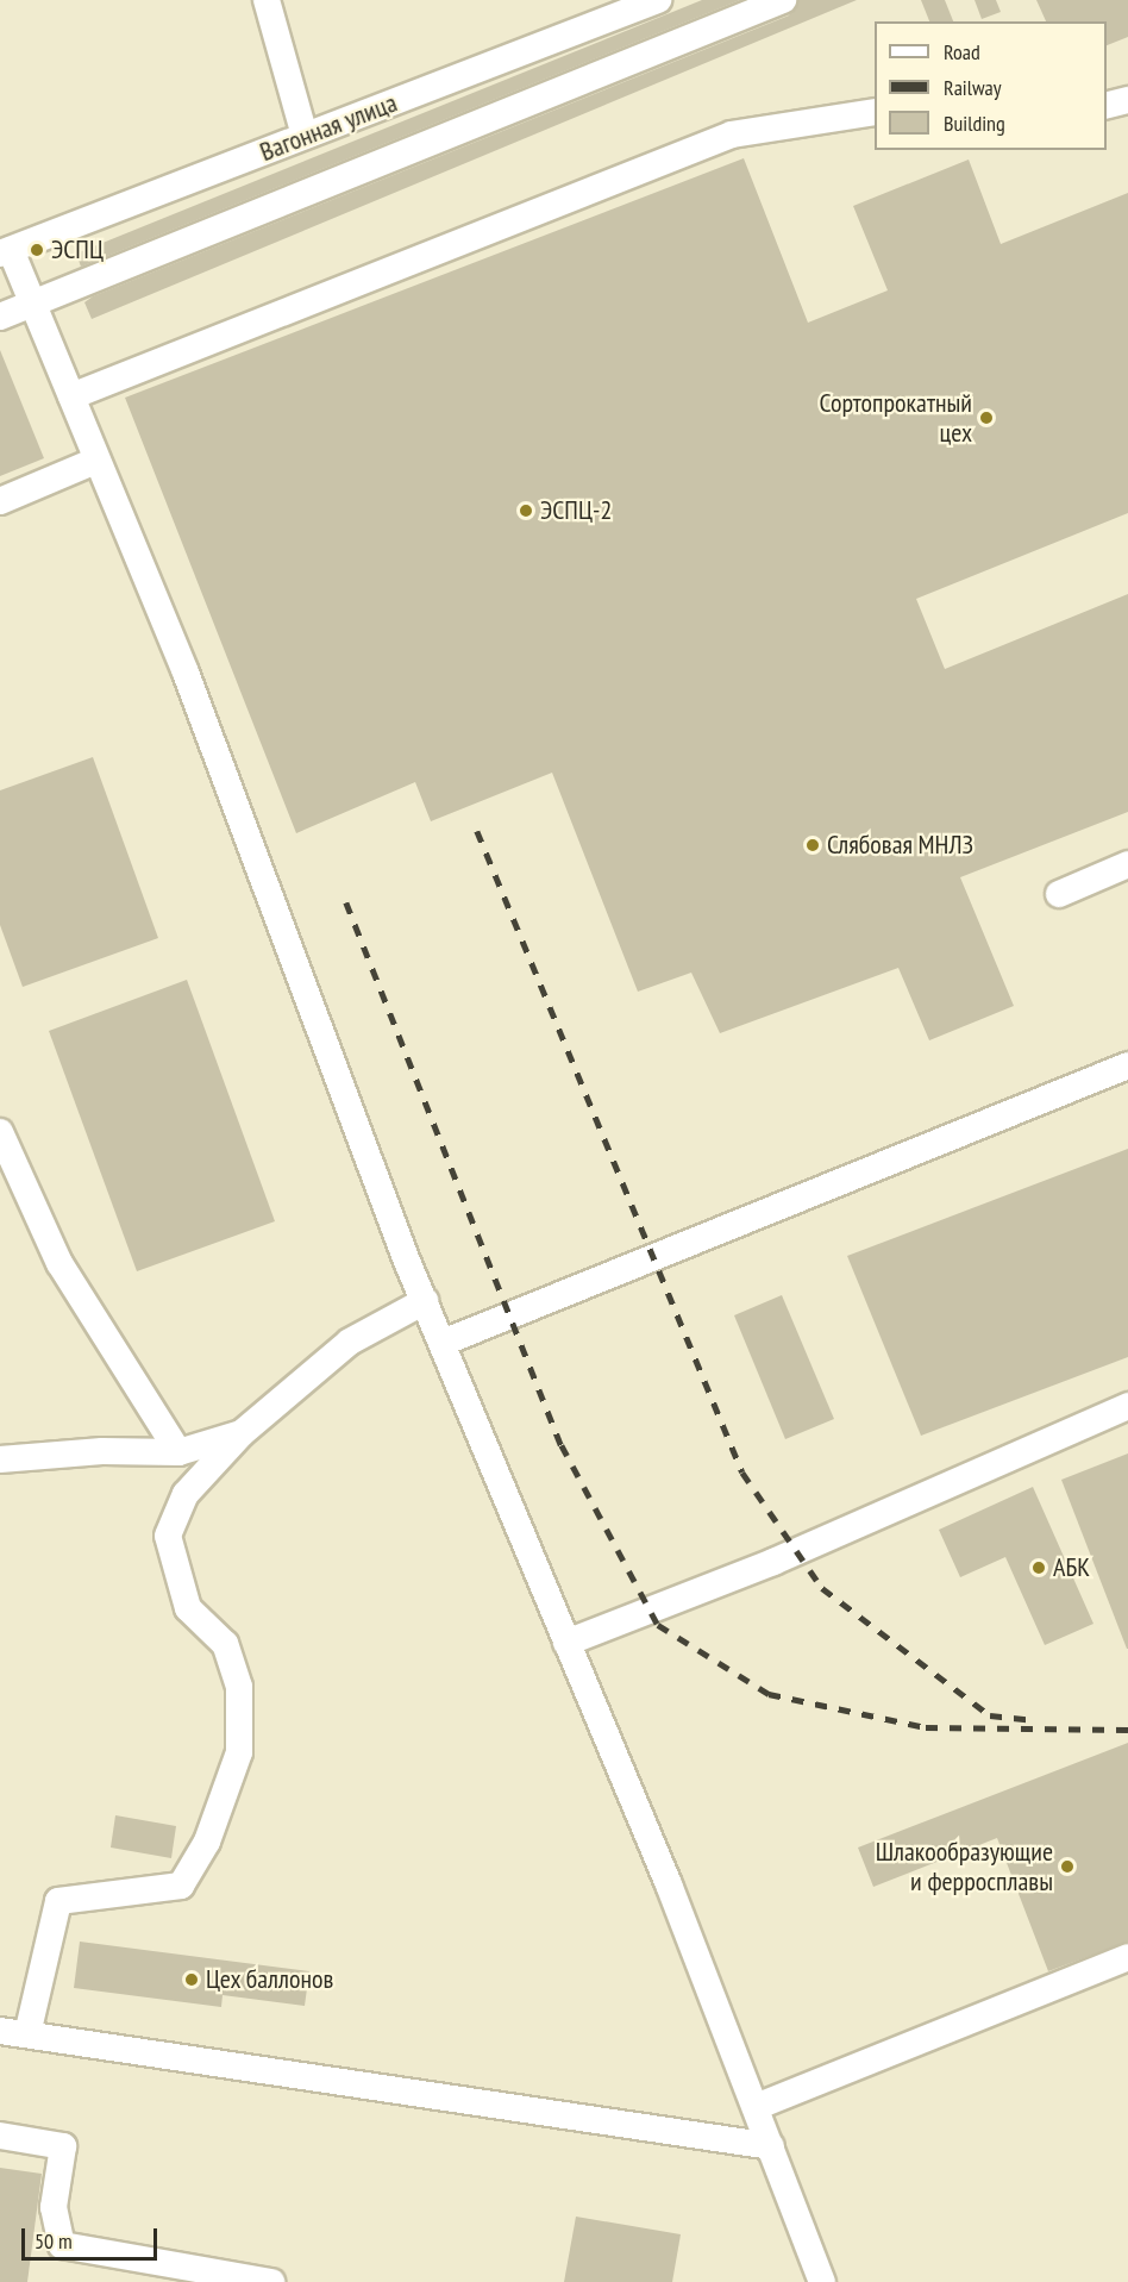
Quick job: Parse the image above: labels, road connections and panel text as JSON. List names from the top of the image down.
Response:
{
  "streets": {
    "street": ["Вагонная улица"]
  },
  "places": [
    "ЭСПЦ",
    "Сортопрокатный цех",
    "ЭСПЦ-2",
    "Слябовая МНЛЗ",
    "АБК",
    "Шлакообразующие и ферросплавы",
    "Цех баллонов"
  ],
  "legend": ["Road", "Railway", "Building"],
  "scale_bar": "50 m"
}
